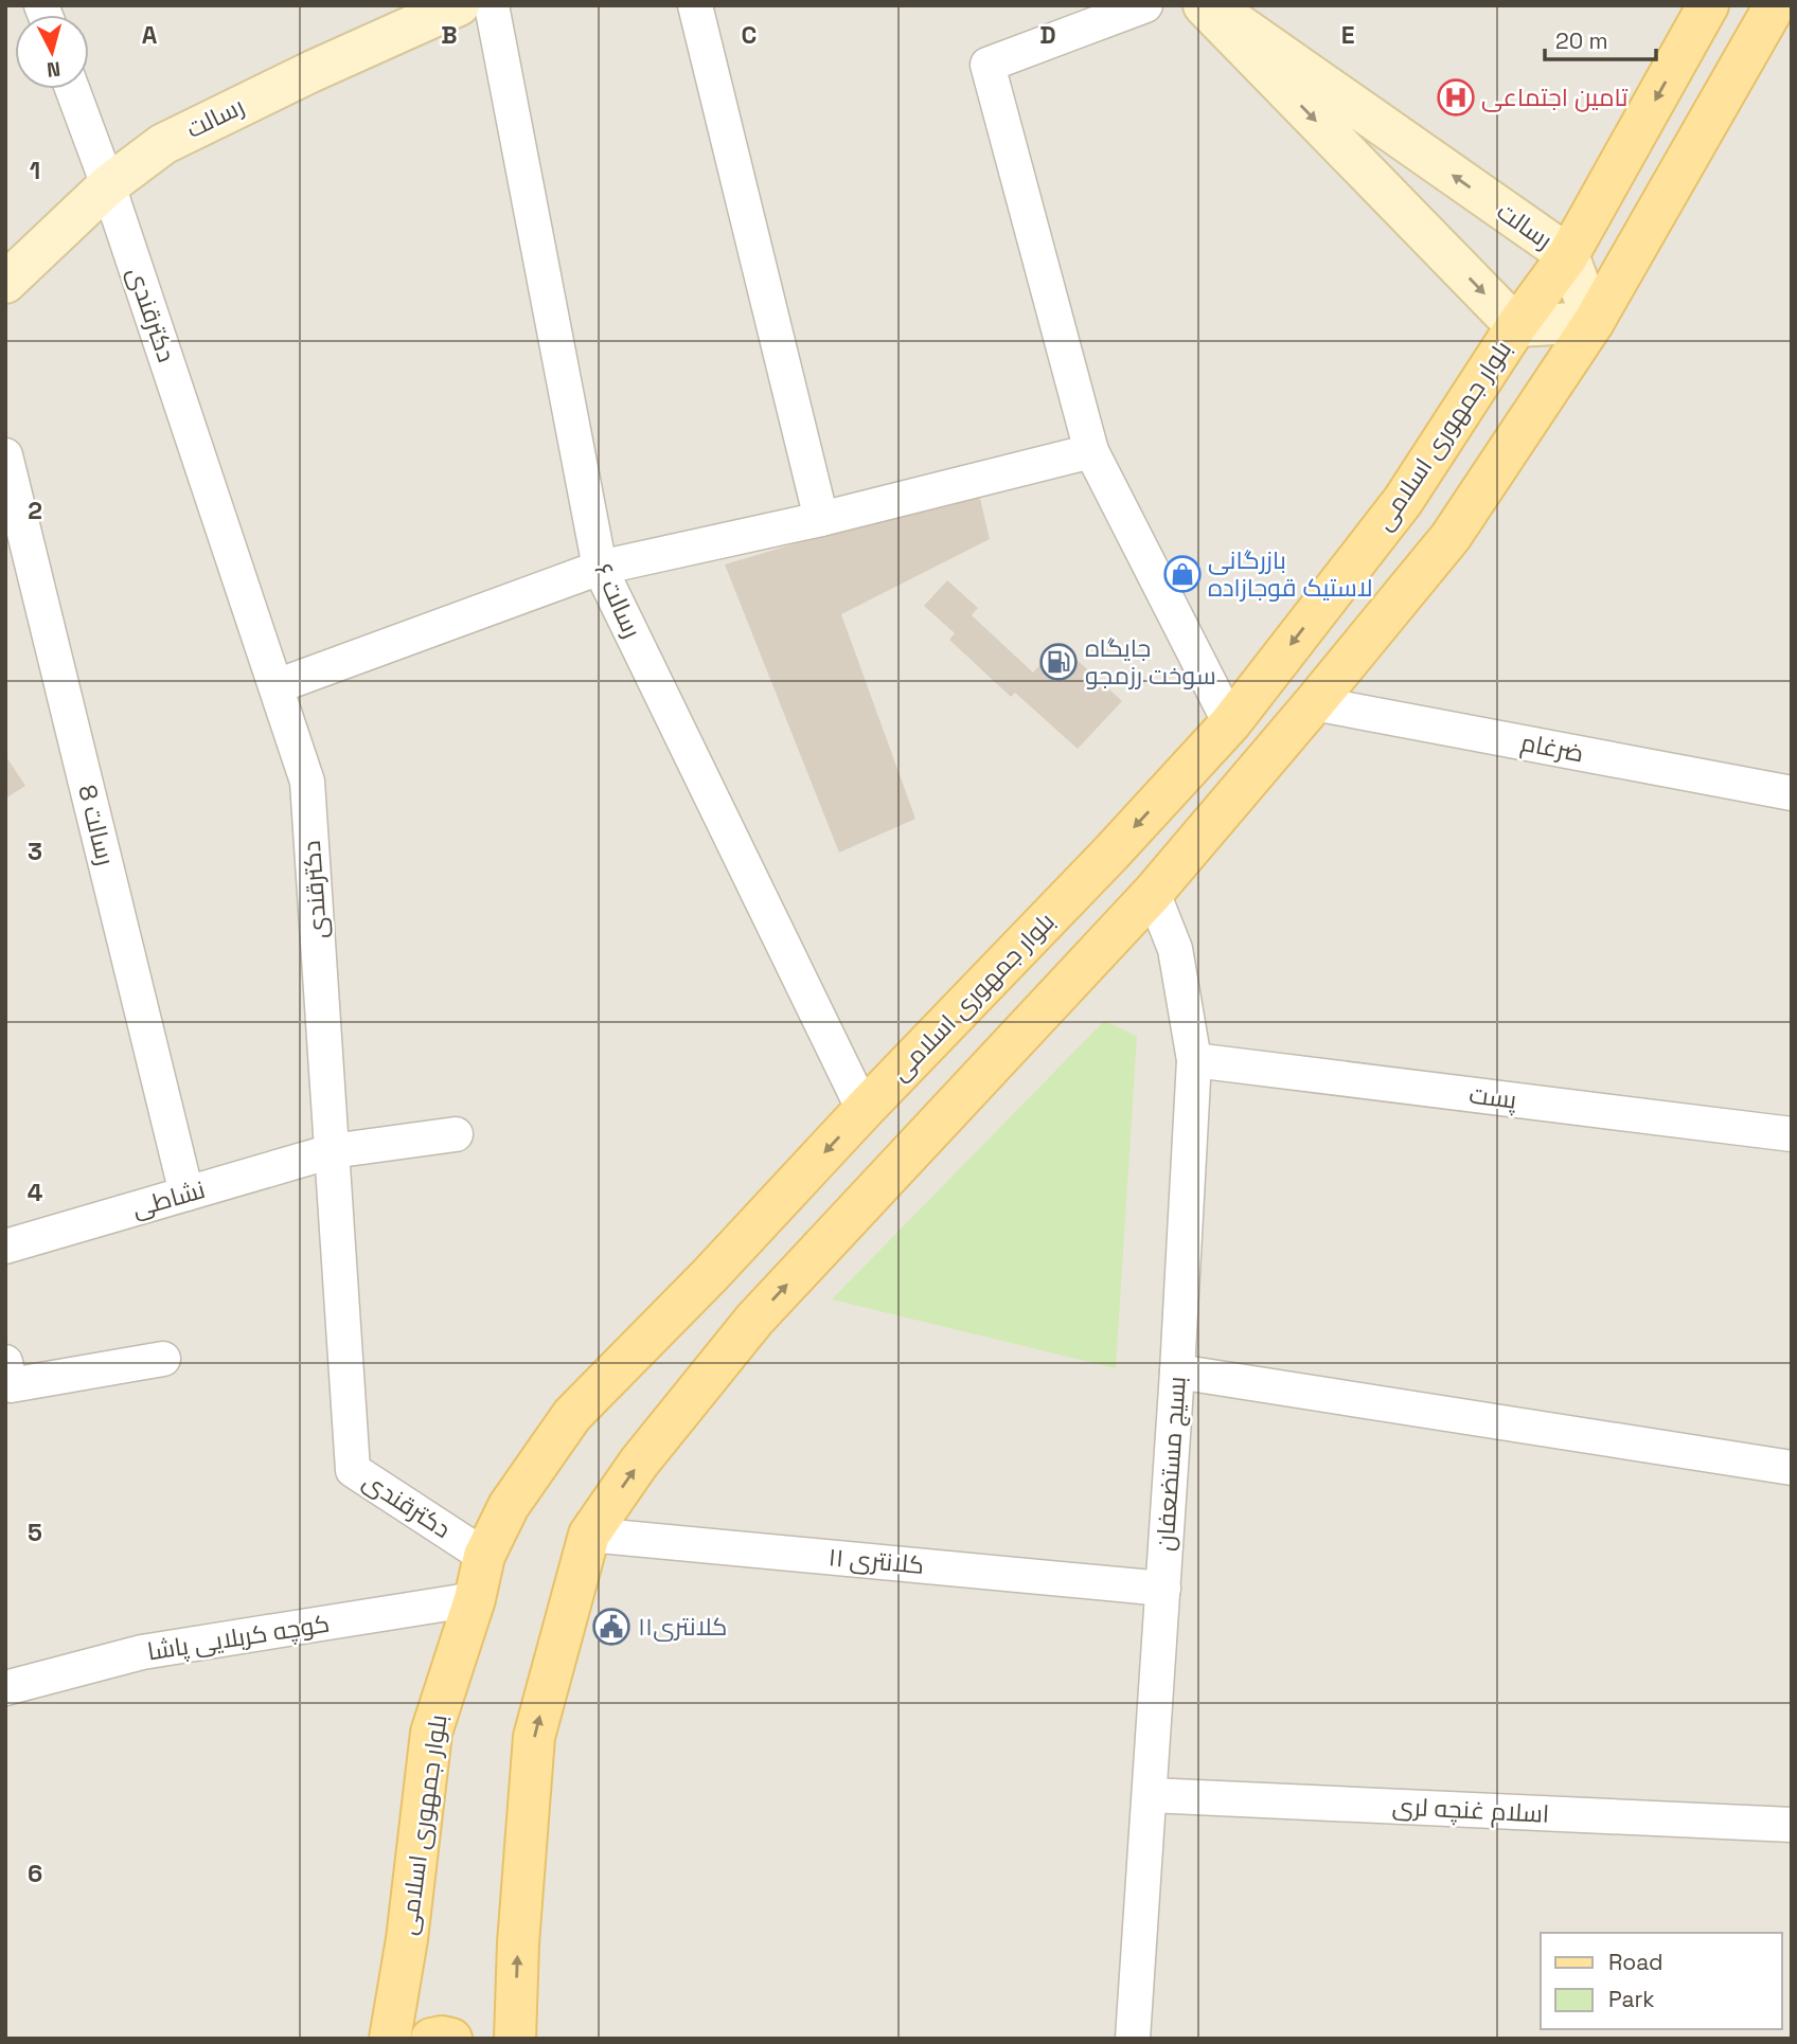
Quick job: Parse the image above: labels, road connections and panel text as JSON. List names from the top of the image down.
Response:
{
  "streets": {
    "main road": ["رسالت", "بلوار جمهوری اسلامی"],
    "street": [
      "دکترقندی",
      "رسالت ۶",
      "ضرغام",
      "رسالت 8",
      "پست",
      "نشاطی",
      "بسیج مستضعفان",
      "کلانتری ۱۱",
      "کوچه کربلایی پاشا",
      "اسلام غنچه لری"
    ]
  },
  "crossings": [
    ["رسالت", "دکترقندی"],
    ["رسالت", "بلوار جمهوری اسلامی"],
    ["دکترقندی", "بلوار جمهوری اسلامی"],
    ["دکترقندی", "نشاطی"],
    ["بلوار جمهوری اسلامی", "رسالت ۶"],
    ["بلوار جمهوری اسلامی", "کوچه کربلایی پاشا"],
    ["رسالت 8", "نشاطی"],
    ["پست", "بسیج مستضعفان"],
    ["بسیج مستضعفان", "کلانتری ۱۱"],
    ["بسیج مستضعفان", "اسلام غنچه لری"]
  ],
  "places": {
    "hospital": ["تامین اجتماعی"],
    "shop": ["بازرگانی لاستیک قوجازاده"],
    "fuel station": ["جایگاه سوخت رزمجو"],
    "public building": ["کلانتری۱۱"]
  },
  "legend": ["Road", "Park"],
  "scale_bar": "20 m",
  "north": "bottom",
  "grid": {
    "columns": [
      "A",
      "B",
      "C",
      "D",
      "E"
    ],
    "rows": [
      "1",
      "2",
      "3",
      "4",
      "5",
      "6"
    ]
  }
}
